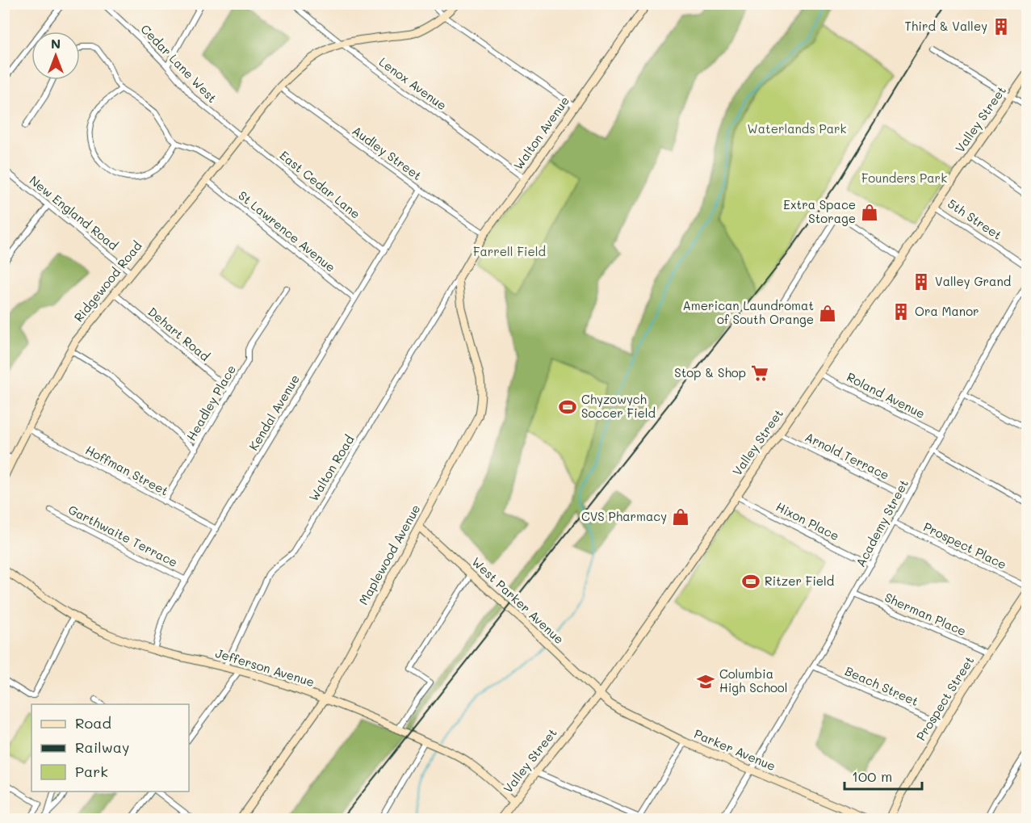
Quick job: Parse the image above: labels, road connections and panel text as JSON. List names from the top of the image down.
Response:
{
  "streets": {
    "street": [
      "Cedar Lane West",
      "Lenox Avenue",
      "Valley Street",
      "Walton Avenue",
      "Audley Street",
      "East Cedar Lane",
      "New England Road",
      "5th Street",
      "St Lawrence Avenue",
      "Ridgewood Road",
      "Dehart Road",
      "Roland Avenue",
      "Headley Place",
      "Kendal Avenue",
      "Arnold Terrace",
      "Walton Road",
      "Hoffman Street",
      "Hixon Place",
      "Academy Street",
      "Garthwaite Terrace",
      "Prospect Place",
      "Maplewood Avenue",
      "West Parker Avenue",
      "Sherman Place",
      "Jefferson Avenue",
      "Beach Street",
      "Prospect Street",
      "Parker Avenue"
    ]
  },
  "crossings": [
    ["Cedar Lane West", "East Cedar Lane"],
    ["Cedar Lane West", "Ridgewood Road"],
    ["Lenox Avenue", "Walton Avenue"],
    ["Lenox Avenue", "Ridgewood Road"],
    ["Valley Street", "5th Street"],
    ["Valley Street", "Roland Avenue"],
    ["Valley Street", "Arnold Terrace"],
    ["Valley Street", "Hixon Place"],
    ["Valley Street", "West Parker Avenue"],
    ["Valley Street", "Jefferson Avenue"],
    ["Valley Street", "Parker Avenue"],
    ["Walton Avenue", "Audley Street"],
    ["Walton Avenue", "Walton Road"],
    ["Walton Avenue", "Maplewood Avenue"],
    ["Audley Street", "Ridgewood Road"],
    ["Audley Street", "Kendal Avenue"],
    ["East Cedar Lane", "Ridgewood Road"],
    ["East Cedar Lane", "Kendal Avenue"],
    ["New England Road", "Ridgewood Road"],
    ["St Lawrence Avenue", "Ridgewood Road"],
    ["St Lawrence Avenue", "Kendal Avenue"],
    ["Ridgewood Road", "Dehart Road"],
    ["Ridgewood Road", "Hoffman Street"],
    ["Dehart Road", "Headley Place"],
    ["Roland Avenue", "Academy Street"],
    ["Headley Place", "Hoffman Street"],
    ["Kendal Avenue", "Hoffman Street"],
    ["Kendal Avenue", "Garthwaite Terrace"],
    ["Kendal Avenue", "Jefferson Avenue"],
    ["Arnold Terrace", "Academy Street"],
    ["Walton Road", "Maplewood Avenue"],
    ["Walton Road", "Jefferson Avenue"],
    ["Hixon Place", "Academy Street"],
    ["Academy Street", "Prospect Place"],
    ["Academy Street", "Sherman Place"],
    ["Academy Street", "Beach Street"],
    ["Academy Street", "Parker Avenue"],
    ["Maplewood Avenue", "West Parker Avenue"],
    ["Maplewood Avenue", "Jefferson Avenue"],
    ["West Parker Avenue", "Parker Avenue"],
    ["Sherman Place", "Prospect Street"],
    ["Beach Street", "Prospect Street"]
  ],
  "parks": ["Waterlands Park", "Founders Park", "Farrell Field"],
  "places": {
    "building": ["Third & Valley", "Valley Grand", "Ora Manor"],
    "shop": ["Extra Space Storage", "American Laundromat of South Orange", "CVS Pharmacy"],
    "supermarket": ["Stop & Shop"],
    "sports": ["Chyzowych Soccer Field", "Ritzer Field"],
    "school or university": ["Columbia High School"]
  },
  "legend": ["Road", "Railway", "Park"],
  "scale_bar": "100 m",
  "north": "top"
}
